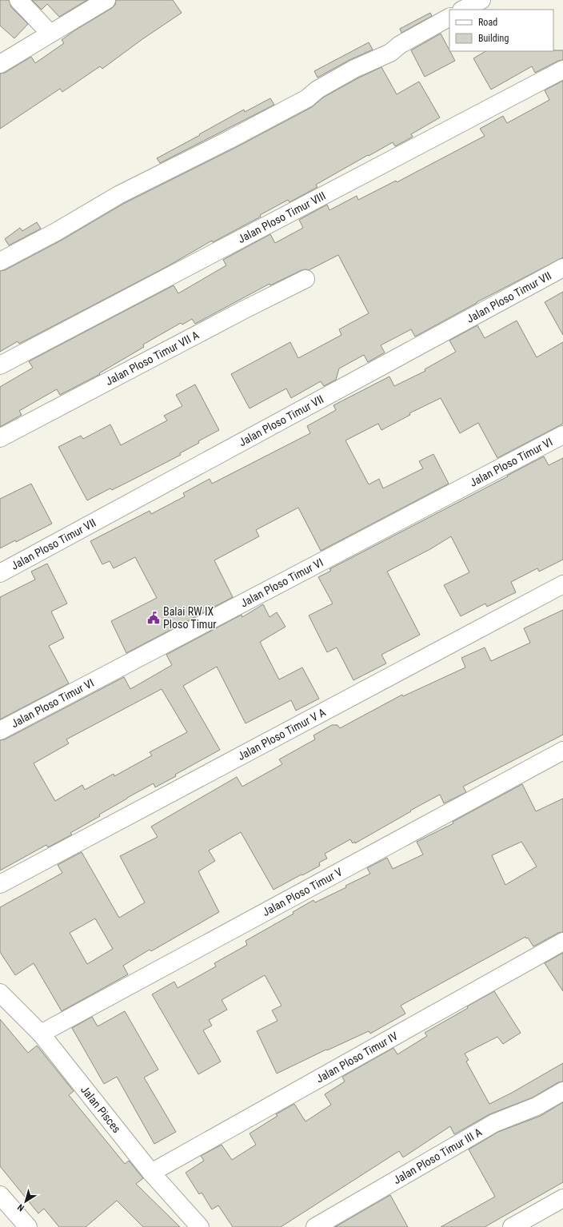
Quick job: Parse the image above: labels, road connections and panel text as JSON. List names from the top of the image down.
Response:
{
  "streets": {
    "street": [
      "Jalan Ploso Timur VIII",
      "Jalan Ploso Timur VII",
      "Jalan Ploso Timur VII A",
      "Jalan Ploso Timur VI",
      "Jalan Ploso Timur V A",
      "Jalan Ploso Timur V",
      "Jalan Ploso Timur IV",
      "Jalan Pisces",
      "Jalan Ploso Timur III A"
    ]
  },
  "crossings": [
    ["Jalan Ploso Timur V", "Jalan Pisces"],
    ["Jalan Ploso Timur IV", "Jalan Pisces"]
  ],
  "places": {
    "public building": ["Balai RW IX Ploso Timur"]
  },
  "legend": ["Road", "Building"],
  "north": "bottom left"
}
